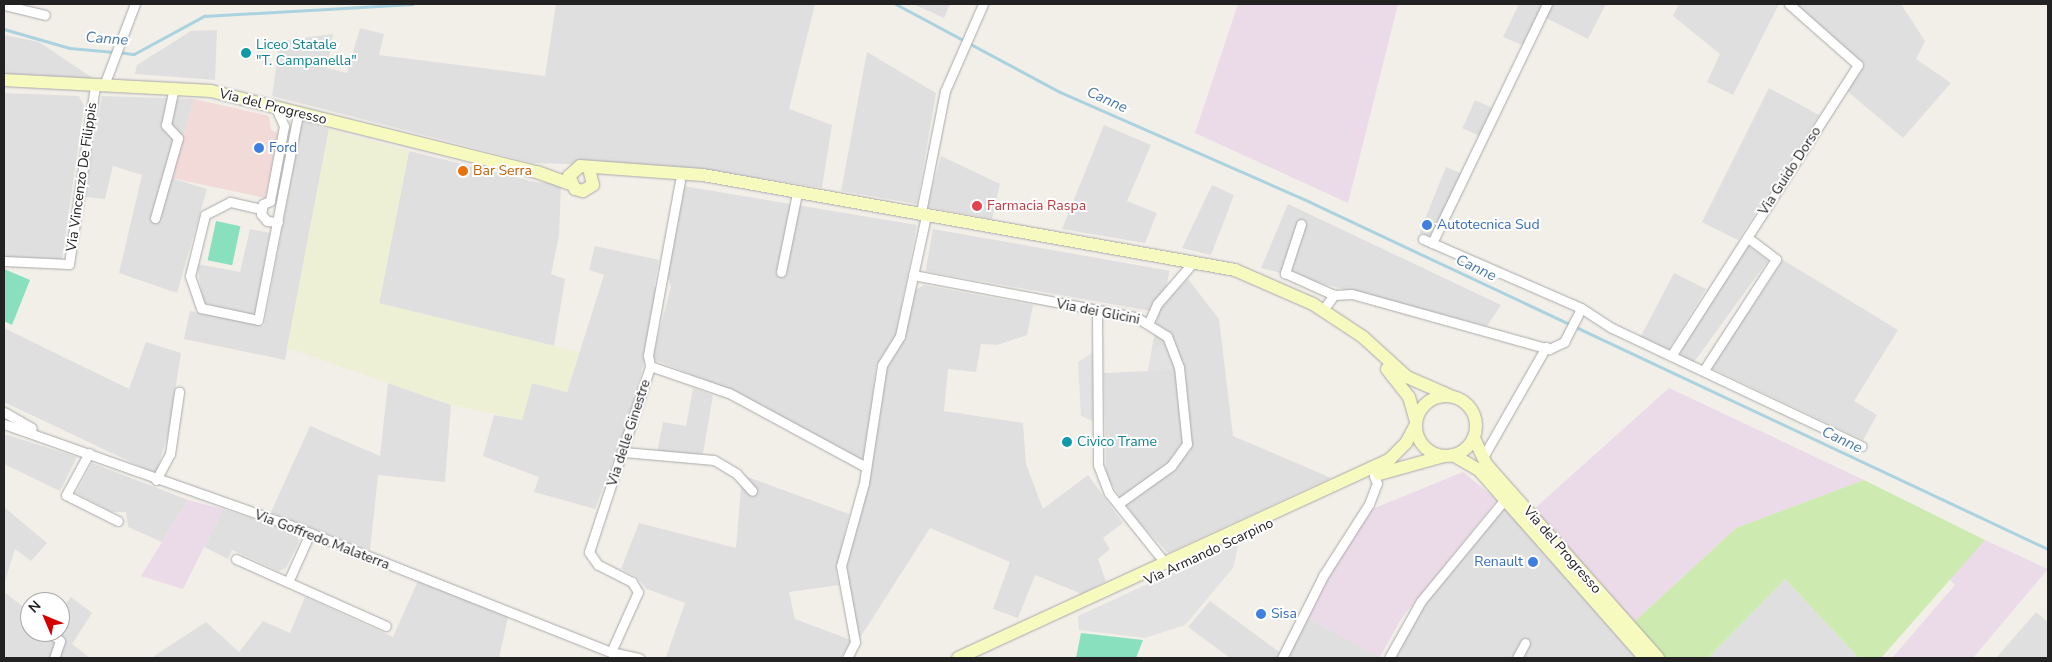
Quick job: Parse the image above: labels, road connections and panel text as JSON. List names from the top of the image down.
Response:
{
  "streets": {
    "street": [
      "Via del Progresso",
      "Via Guido Dorso",
      "Via Vincenzo De Filippis",
      "Via dei Glicini",
      "Via delle Ginestre",
      "Via Goffredo Malaterra",
      "Via Armando Scarpino"
    ]
  },
  "crossings": [
    ["Via del Progresso", "Via Vincenzo De Filippis"],
    ["Via del Progresso", "Via Armando Scarpino"],
    ["Via delle Ginestre", "Via Goffredo Malaterra"]
  ],
  "water": ["Canne"],
  "places": [
    "Liceo Statale \"T. Campanella\"",
    "Ford",
    "Bar Serra",
    "Farmacia Raspa",
    "Autotecnica Sud",
    "Civico Trame",
    "Renault",
    "Sisa"
  ],
  "north": "top left"
}
